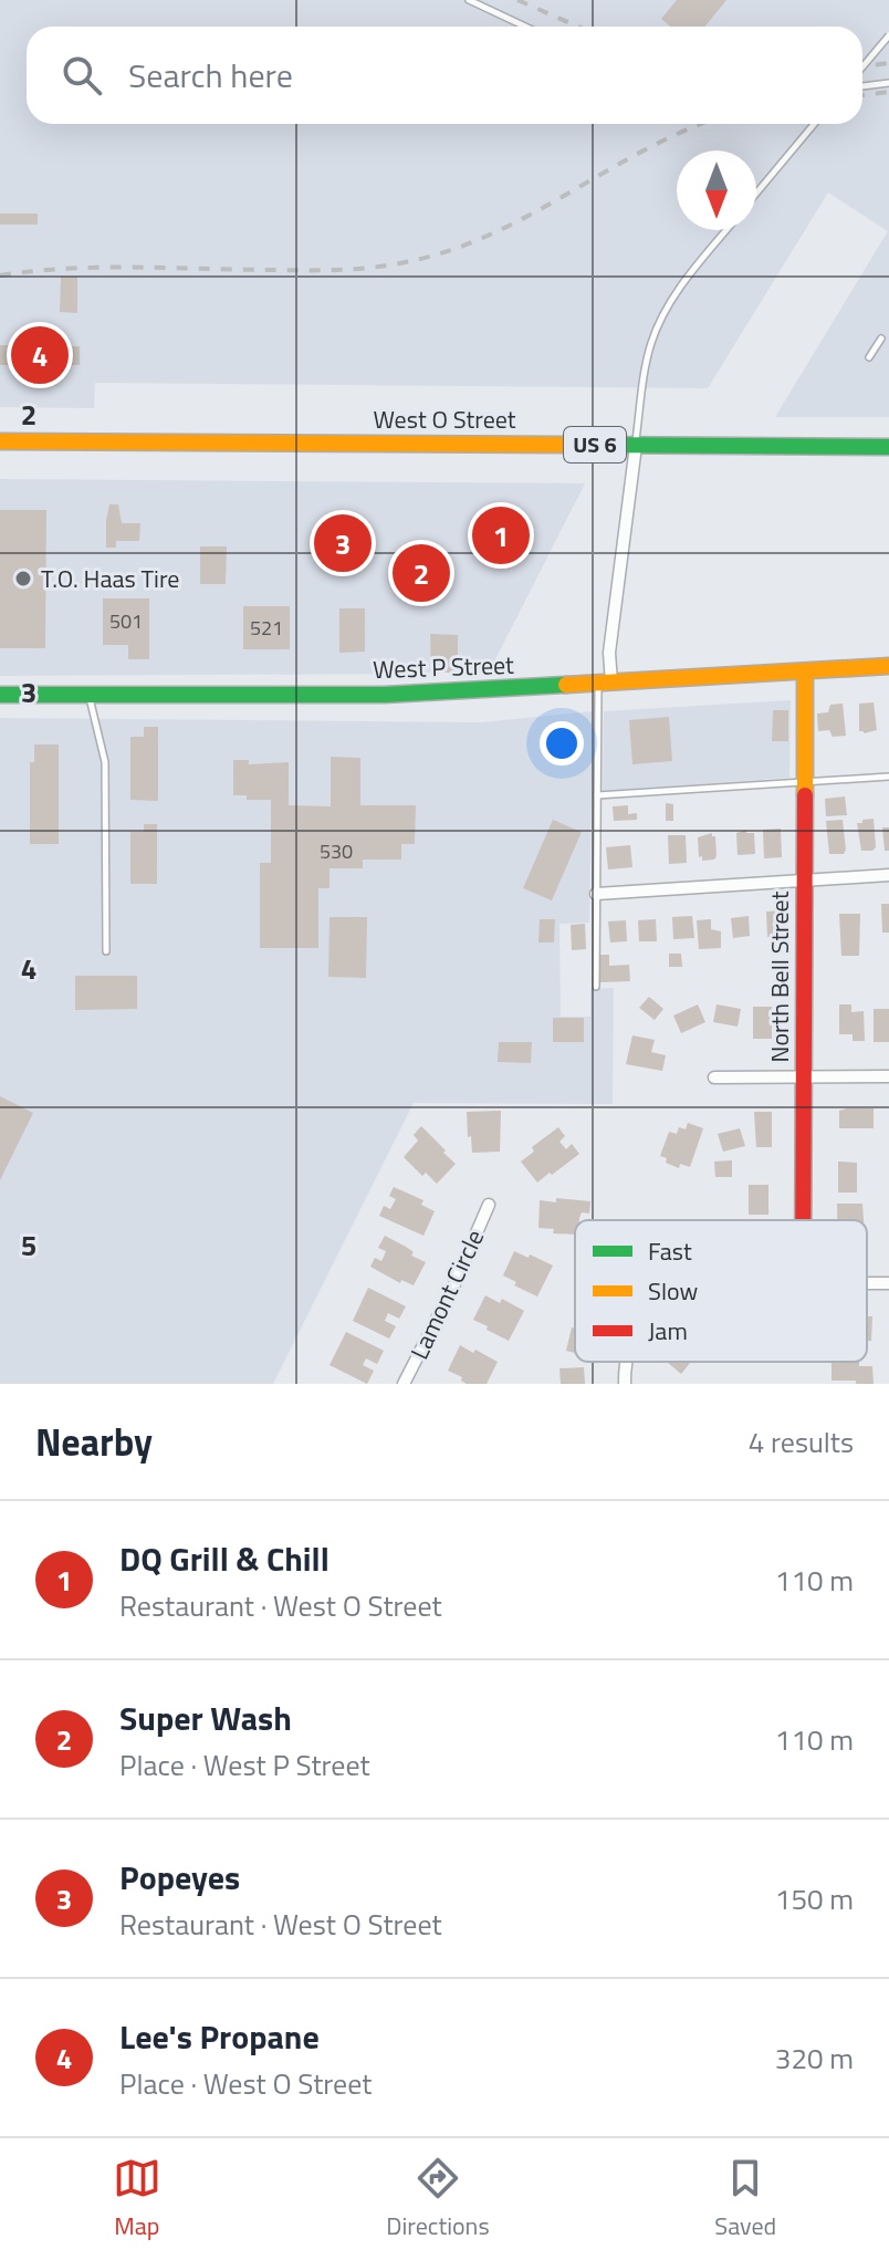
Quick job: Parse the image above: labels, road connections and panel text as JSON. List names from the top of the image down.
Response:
{
  "streets": {
    "street": [
      "West O Street",
      "US 6",
      "West P Street",
      "North Bell Street",
      "Lamont Circle"
    ]
  },
  "crossings": [
    ["West P Street", "North Bell Street"]
  ],
  "places": ["T.O. Haas Tire"],
  "house_numbers": ["501", "521", "530"],
  "legend": ["Fast", "Slow", "Jam"],
  "north": "bottom",
  "page": {
    "search": "Search here",
    "pins": [
      "4",
      "1",
      "3",
      "2"
    ],
    "heading": ["Nearby", "4 results"],
    "list": [
      {
        "mark": "1",
        "name": "DQ Grill & Chill",
        "note": "Restaurant · West O Street",
        "value": "110 m"
      },
      {
        "mark": "2",
        "name": "Super Wash",
        "note": "Place · West P Street",
        "value": "110 m"
      },
      {
        "mark": "3",
        "name": "Popeyes",
        "note": "Restaurant · West O Street",
        "value": "150 m"
      },
      {
        "mark": "4",
        "name": "Lee's Propane",
        "note": "Place · West O Street",
        "value": "320 m"
      }
    ],
    "nav": ["Map", "Directions", "Saved"]
  },
  "grid": {
    "rows": [
      "2",
      "3",
      "4",
      "5"
    ]
  }
}
